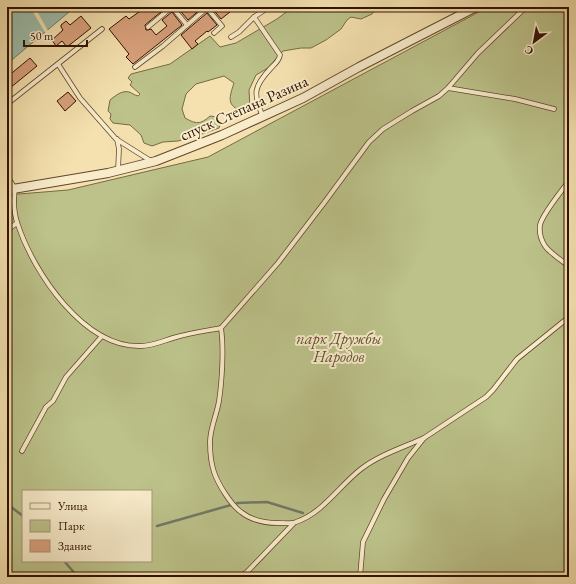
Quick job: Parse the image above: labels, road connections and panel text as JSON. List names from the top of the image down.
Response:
{
  "streets": {
    "street": ["спуск Степана Разина"]
  },
  "parks": ["парк Дружбы Народов"],
  "legend": ["Улица", "Парк", "Здание"],
  "scale_bar": "50 m",
  "north": "bottom left"
}
